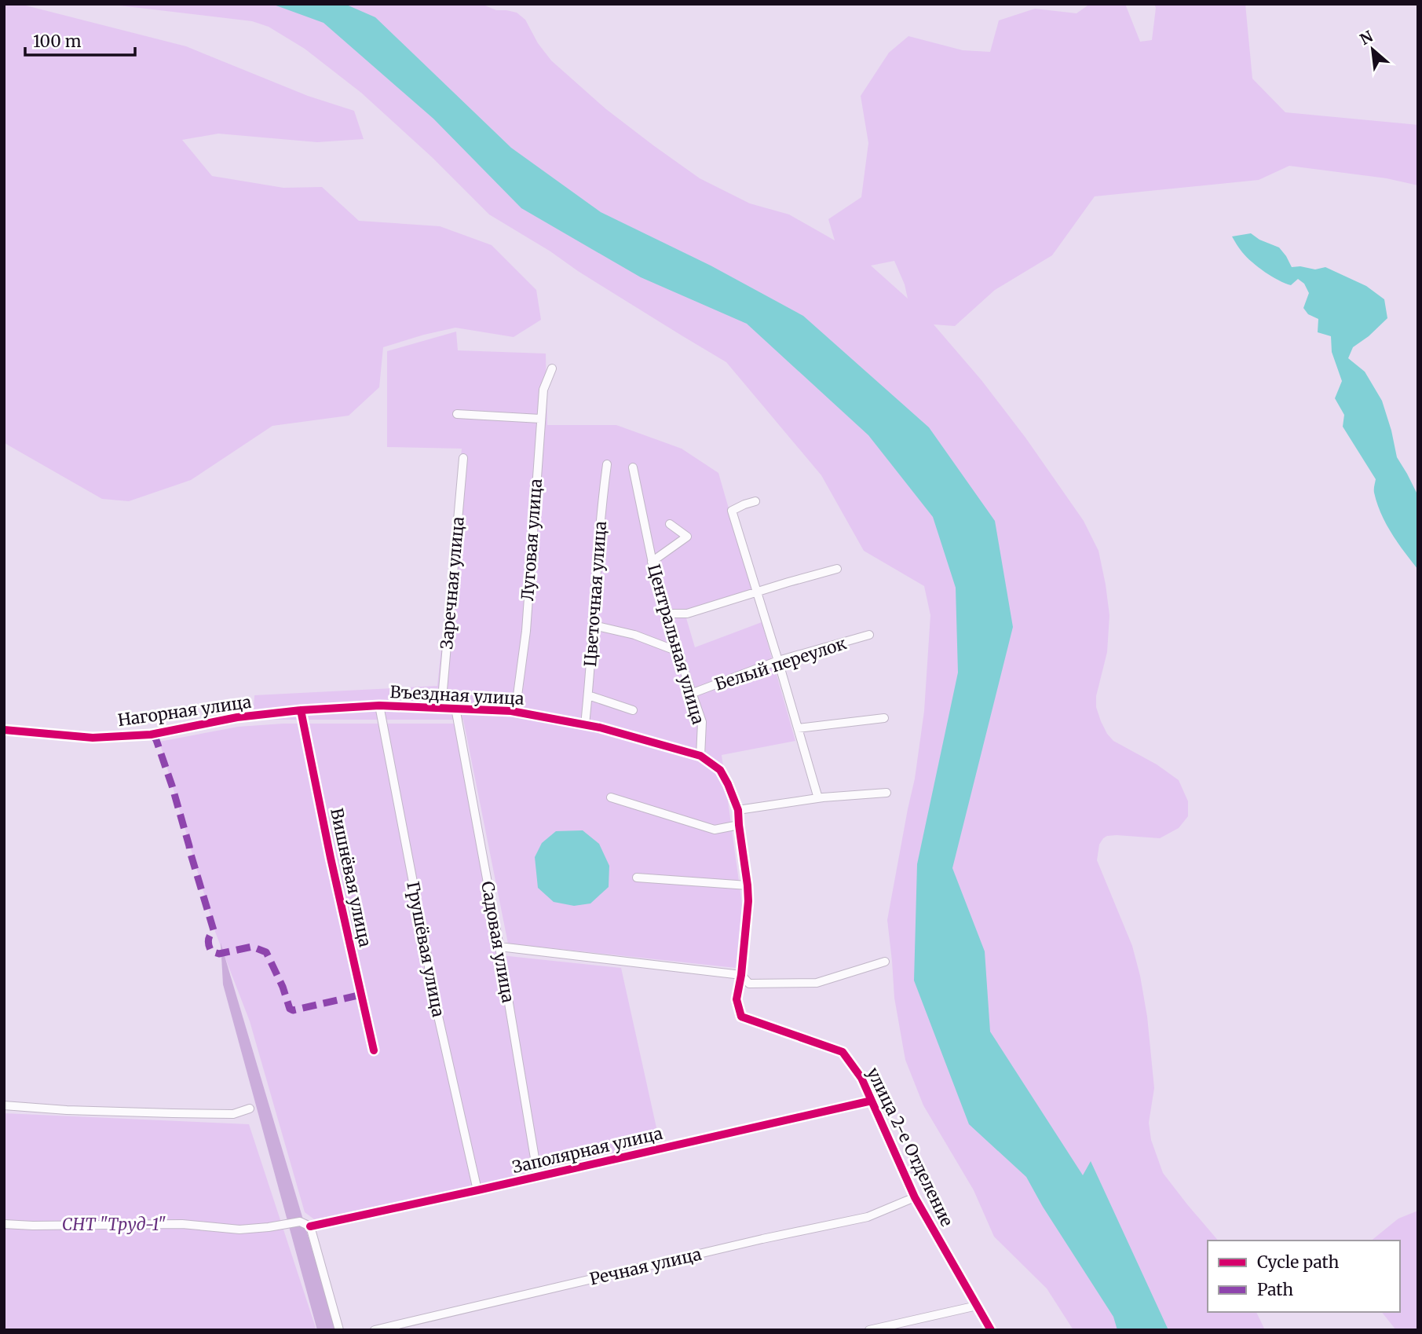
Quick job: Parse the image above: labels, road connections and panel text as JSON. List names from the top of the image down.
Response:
{
  "streets": {
    "street": [
      "Луговая улица",
      "Заречная улица",
      "Цветочная улица",
      "Центральная улица",
      "Белый переулок",
      "Въездная улица",
      "Нагорная улица",
      "Вишнёвая улица",
      "Садовая улица",
      "Грушёвая улица",
      "улица 2-е Отделение",
      "Заполярная улица",
      "Речная улица"
    ]
  },
  "crossings": [
    ["Луговая улица", "Въездная улица"],
    ["Заречная улица", "Въездная улица"],
    ["Цветочная улица", "Въездная улица"],
    ["Центральная улица", "Белый переулок"],
    ["Центральная улица", "Въездная улица"],
    ["Въездная улица", "Нагорная улица"],
    ["Въездная улица", "Вишнёвая улица"],
    ["Въездная улица", "Садовая улица"],
    ["Въездная улица", "Грушёвая улица"],
    ["Въездная улица", "улица 2-е Отделение"],
    ["Садовая улица", "Заполярная улица"],
    ["Грушёвая улица", "Заполярная улица"],
    ["улица 2-е Отделение", "Заполярная улица"],
    ["улица 2-е Отделение", "Речная улица"]
  ],
  "parks": ["СНТ \"Труд-1\""],
  "legend": ["Cycle path", "Path"],
  "scale_bar": "100 m",
  "north": "top left"
}
